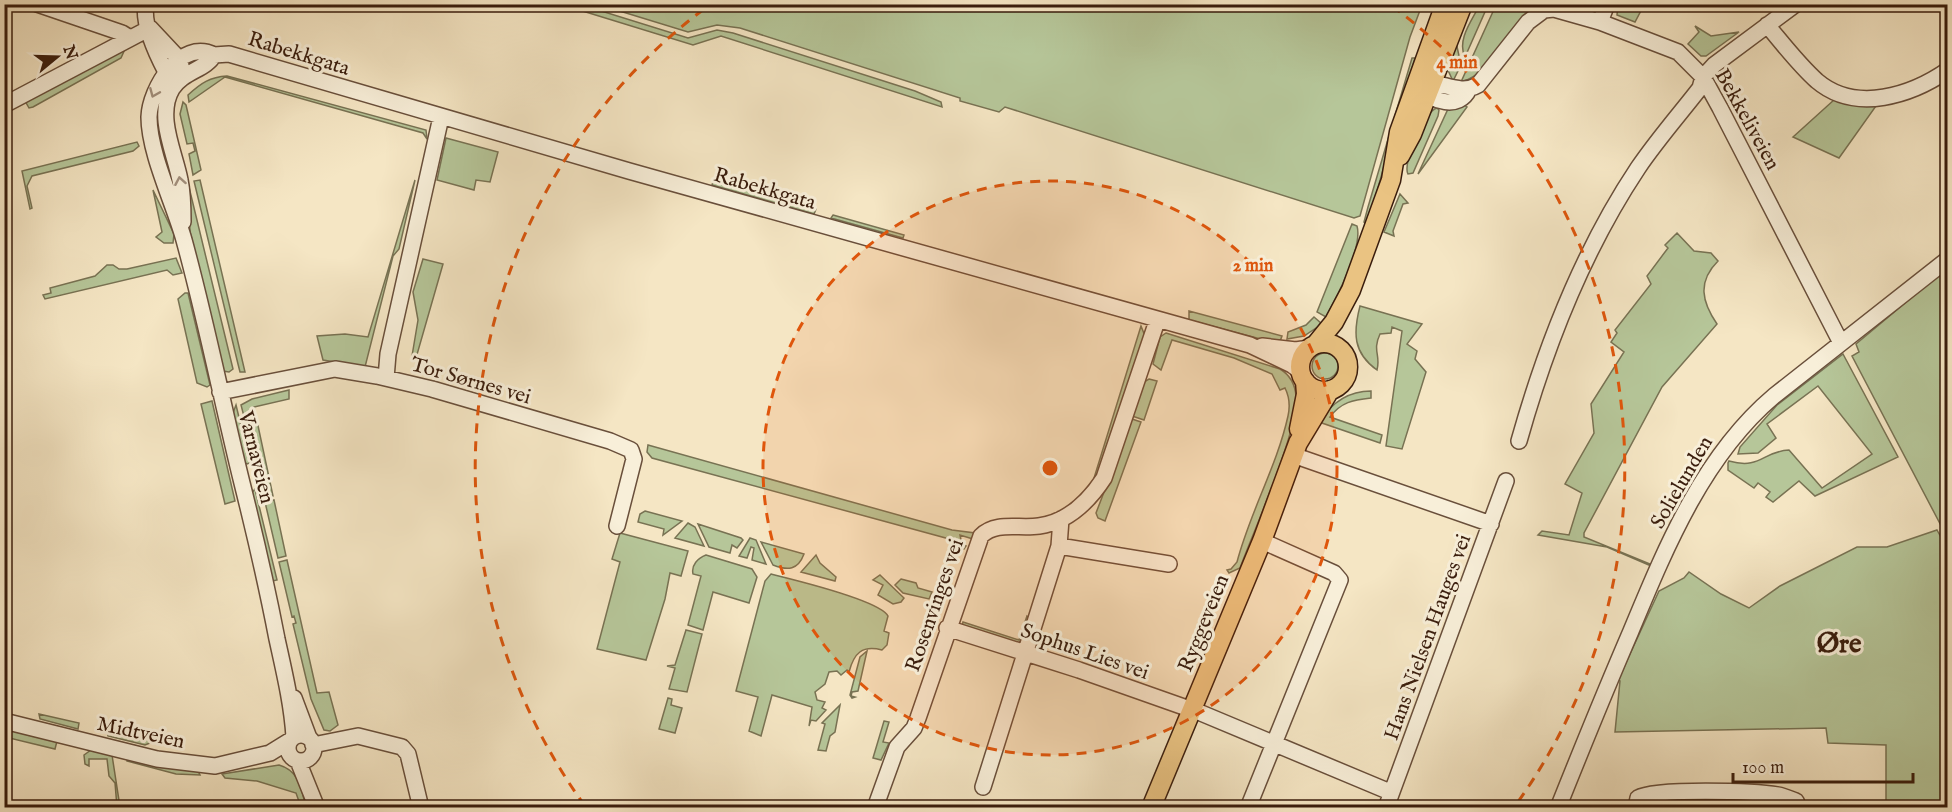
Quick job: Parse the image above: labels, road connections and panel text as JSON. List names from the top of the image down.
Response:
{
  "streets": {
    "main road": ["Ryggeveien"],
    "street": [
      "Rabekkgata",
      "Bekkeliveien",
      "Tor Sørnes vei",
      "Varnaveien",
      "Solielunden",
      "Rosenvinges vei",
      "Hans Nielsen Hauges vei",
      "Sophus Lies vei",
      "Midtveien"
    ]
  },
  "crossings": [
    ["Rabekkgata", "Varnaveien"],
    ["Rabekkgata", "Rosenvinges vei"],
    ["Rabekkgata", "Ryggeveien"],
    ["Bekkeliveien", "Solielunden"],
    ["Tor Sørnes vei", "Varnaveien"],
    ["Varnaveien", "Midtveien"],
    ["Rosenvinges vei", "Sophus Lies vei"],
    ["Ryggeveien", "Sophus Lies vei"],
    ["Hans Nielsen Hauges vei", "Sophus Lies vei"]
  ],
  "districts": ["Øre"],
  "scale_bar": "100 m",
  "north": "right",
  "rings": ["4 min", "2 min"]
}
